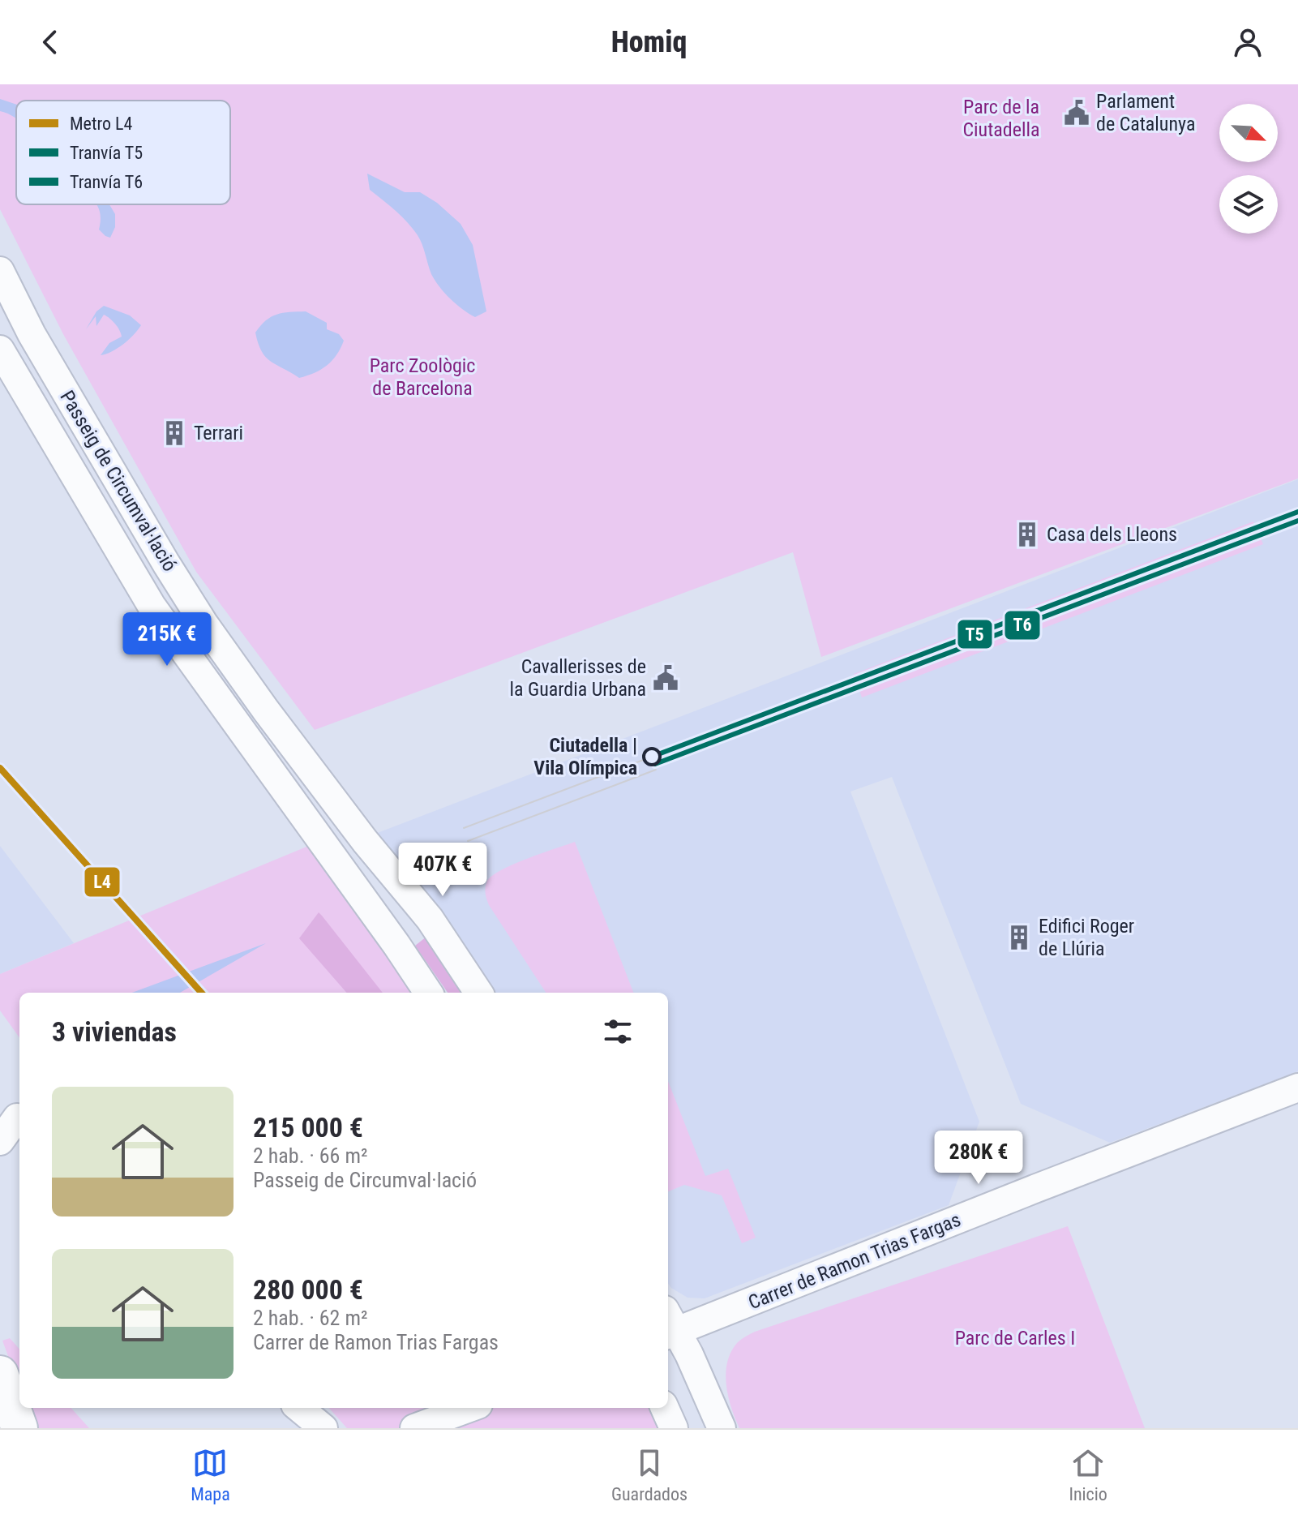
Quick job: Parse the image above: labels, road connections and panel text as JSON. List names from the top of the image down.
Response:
{
  "streets": {
    "street": ["Passeig de Circumval·lació", "Carrer de Ramon Trias Fargas"]
  },
  "parks": ["Parc de la Ciutadella", "Parc Zoològic de Barcelona", "Parc de Carles I"],
  "places": {
    "public building": ["Parlament de Catalunya", "Cavallerisses de la Guardia Urbana"],
    "building": ["Terrari", "Casa dels Lleons", "Edifici Roger de Llúria"],
    "other": ["Ciutadella | Vila Olímpica"]
  },
  "lines": ["tram line T5", "tram line T6", "metro line L4"],
  "legend": ["Metro L4", "Tranvía T5", "Tranvía T6"],
  "north": "bottom right",
  "page": {
    "header": "Homiq",
    "price": ["215K €", "407K €", "280K €"],
    "heading": "3 viviendas",
    "list": [
      {
        "name": "215 000 €",
        "note": "2 hab. · 66 m² · Passeig de Circumval·lació"
      },
      {
        "name": "280 000 €",
        "note": "2 hab. · 62 m² · Carrer de Ramon Trias Fargas"
      }
    ],
    "tabs": ["Mapa", "Guardados", "Inicio"]
  }
}
